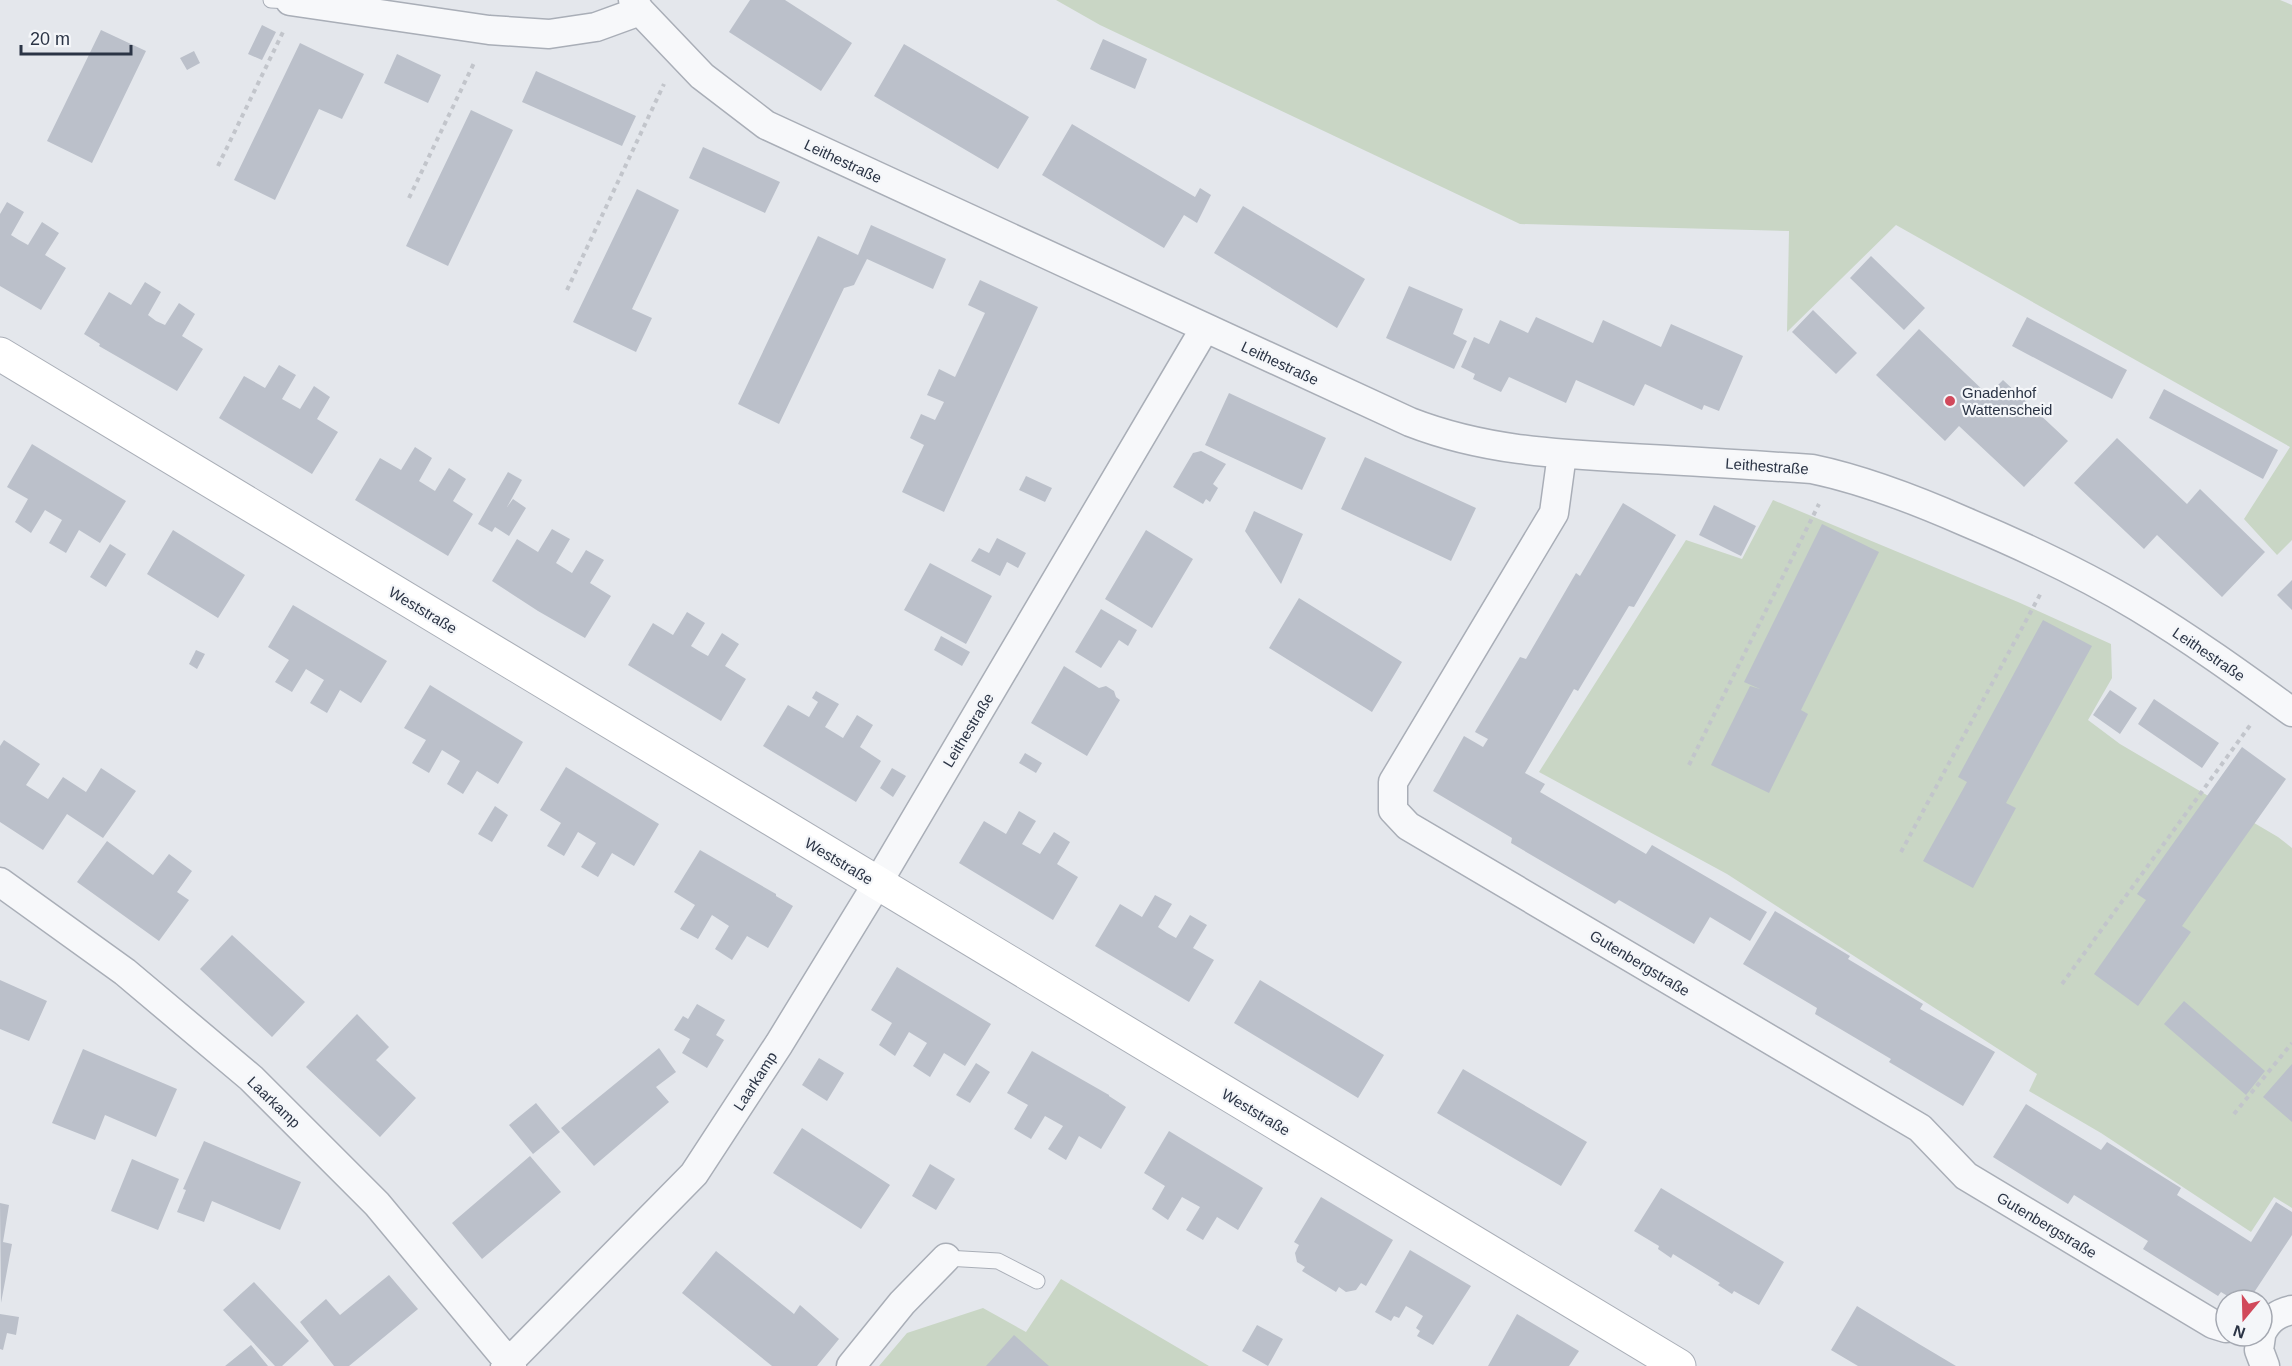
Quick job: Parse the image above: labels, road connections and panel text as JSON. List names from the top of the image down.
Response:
{
  "streets": {
    "street": [
      "Leithestraße",
      "Weststraße",
      "Gutenbergstraße",
      "Laarkamp"
    ]
  },
  "crossings": [
    ["Leithestraße", "Weststraße"],
    ["Leithestraße", "Gutenbergstraße"],
    ["Leithestraße", "Laarkamp"],
    ["Weststraße", "Laarkamp"]
  ],
  "places": ["Gnadenhof Wattenscheid"],
  "scale_bar": "20 m",
  "north": "bottom"
}
